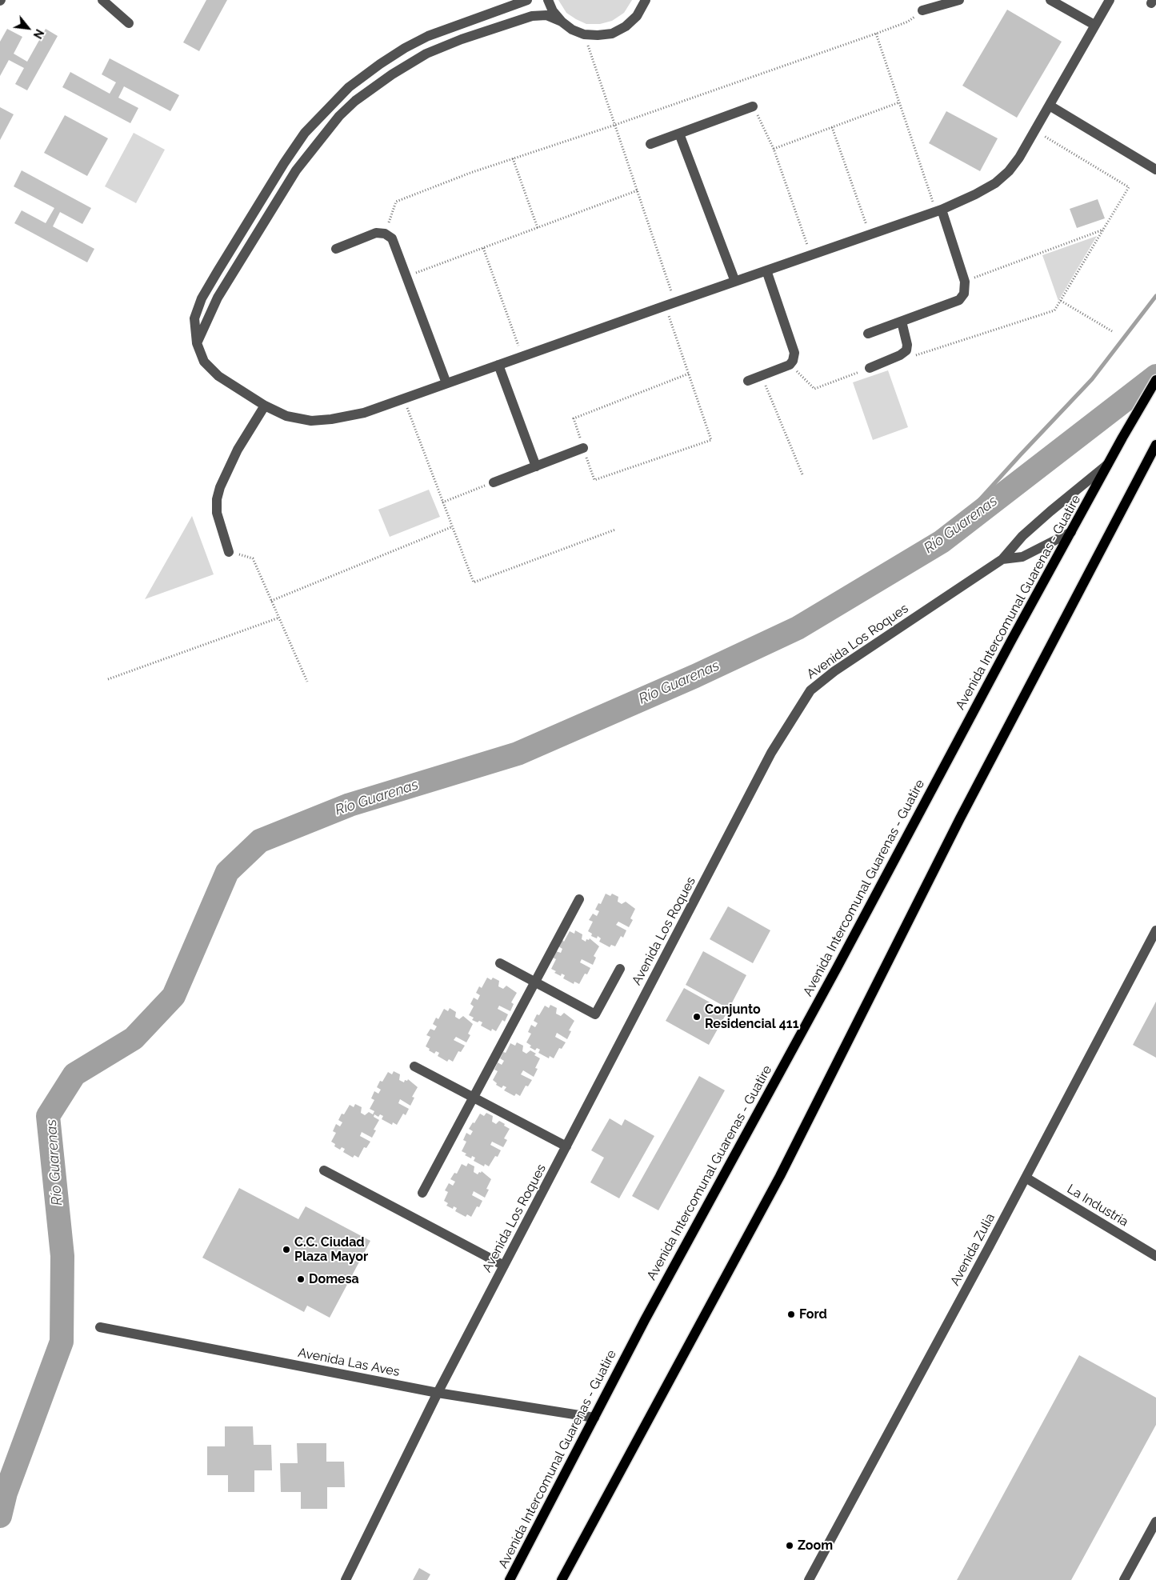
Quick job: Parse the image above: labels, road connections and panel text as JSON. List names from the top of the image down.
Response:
{
  "streets": {
    "main road": ["Avenida Intercomunal Guarenas - Guatire"],
    "street": [
      "Avenida Los Roques",
      "La Industria",
      "Avenida Zulia",
      "Avenida Las Aves"
    ]
  },
  "crossings": [
    ["Avenida Intercomunal Guarenas - Guatire", "Avenida Los Roques"],
    ["Avenida Intercomunal Guarenas - Guatire", "Avenida Las Aves"],
    ["Avenida Los Roques", "Avenida Las Aves"],
    ["La Industria", "Avenida Zulia"]
  ],
  "water": ["Río Guarenas"],
  "places": [
    "Conjunto Residencial 411",
    "C.C. Ciudad Plaza Mayor",
    "Domesa",
    "Ford",
    "Zoom"
  ],
  "north": "bottom right"
}
